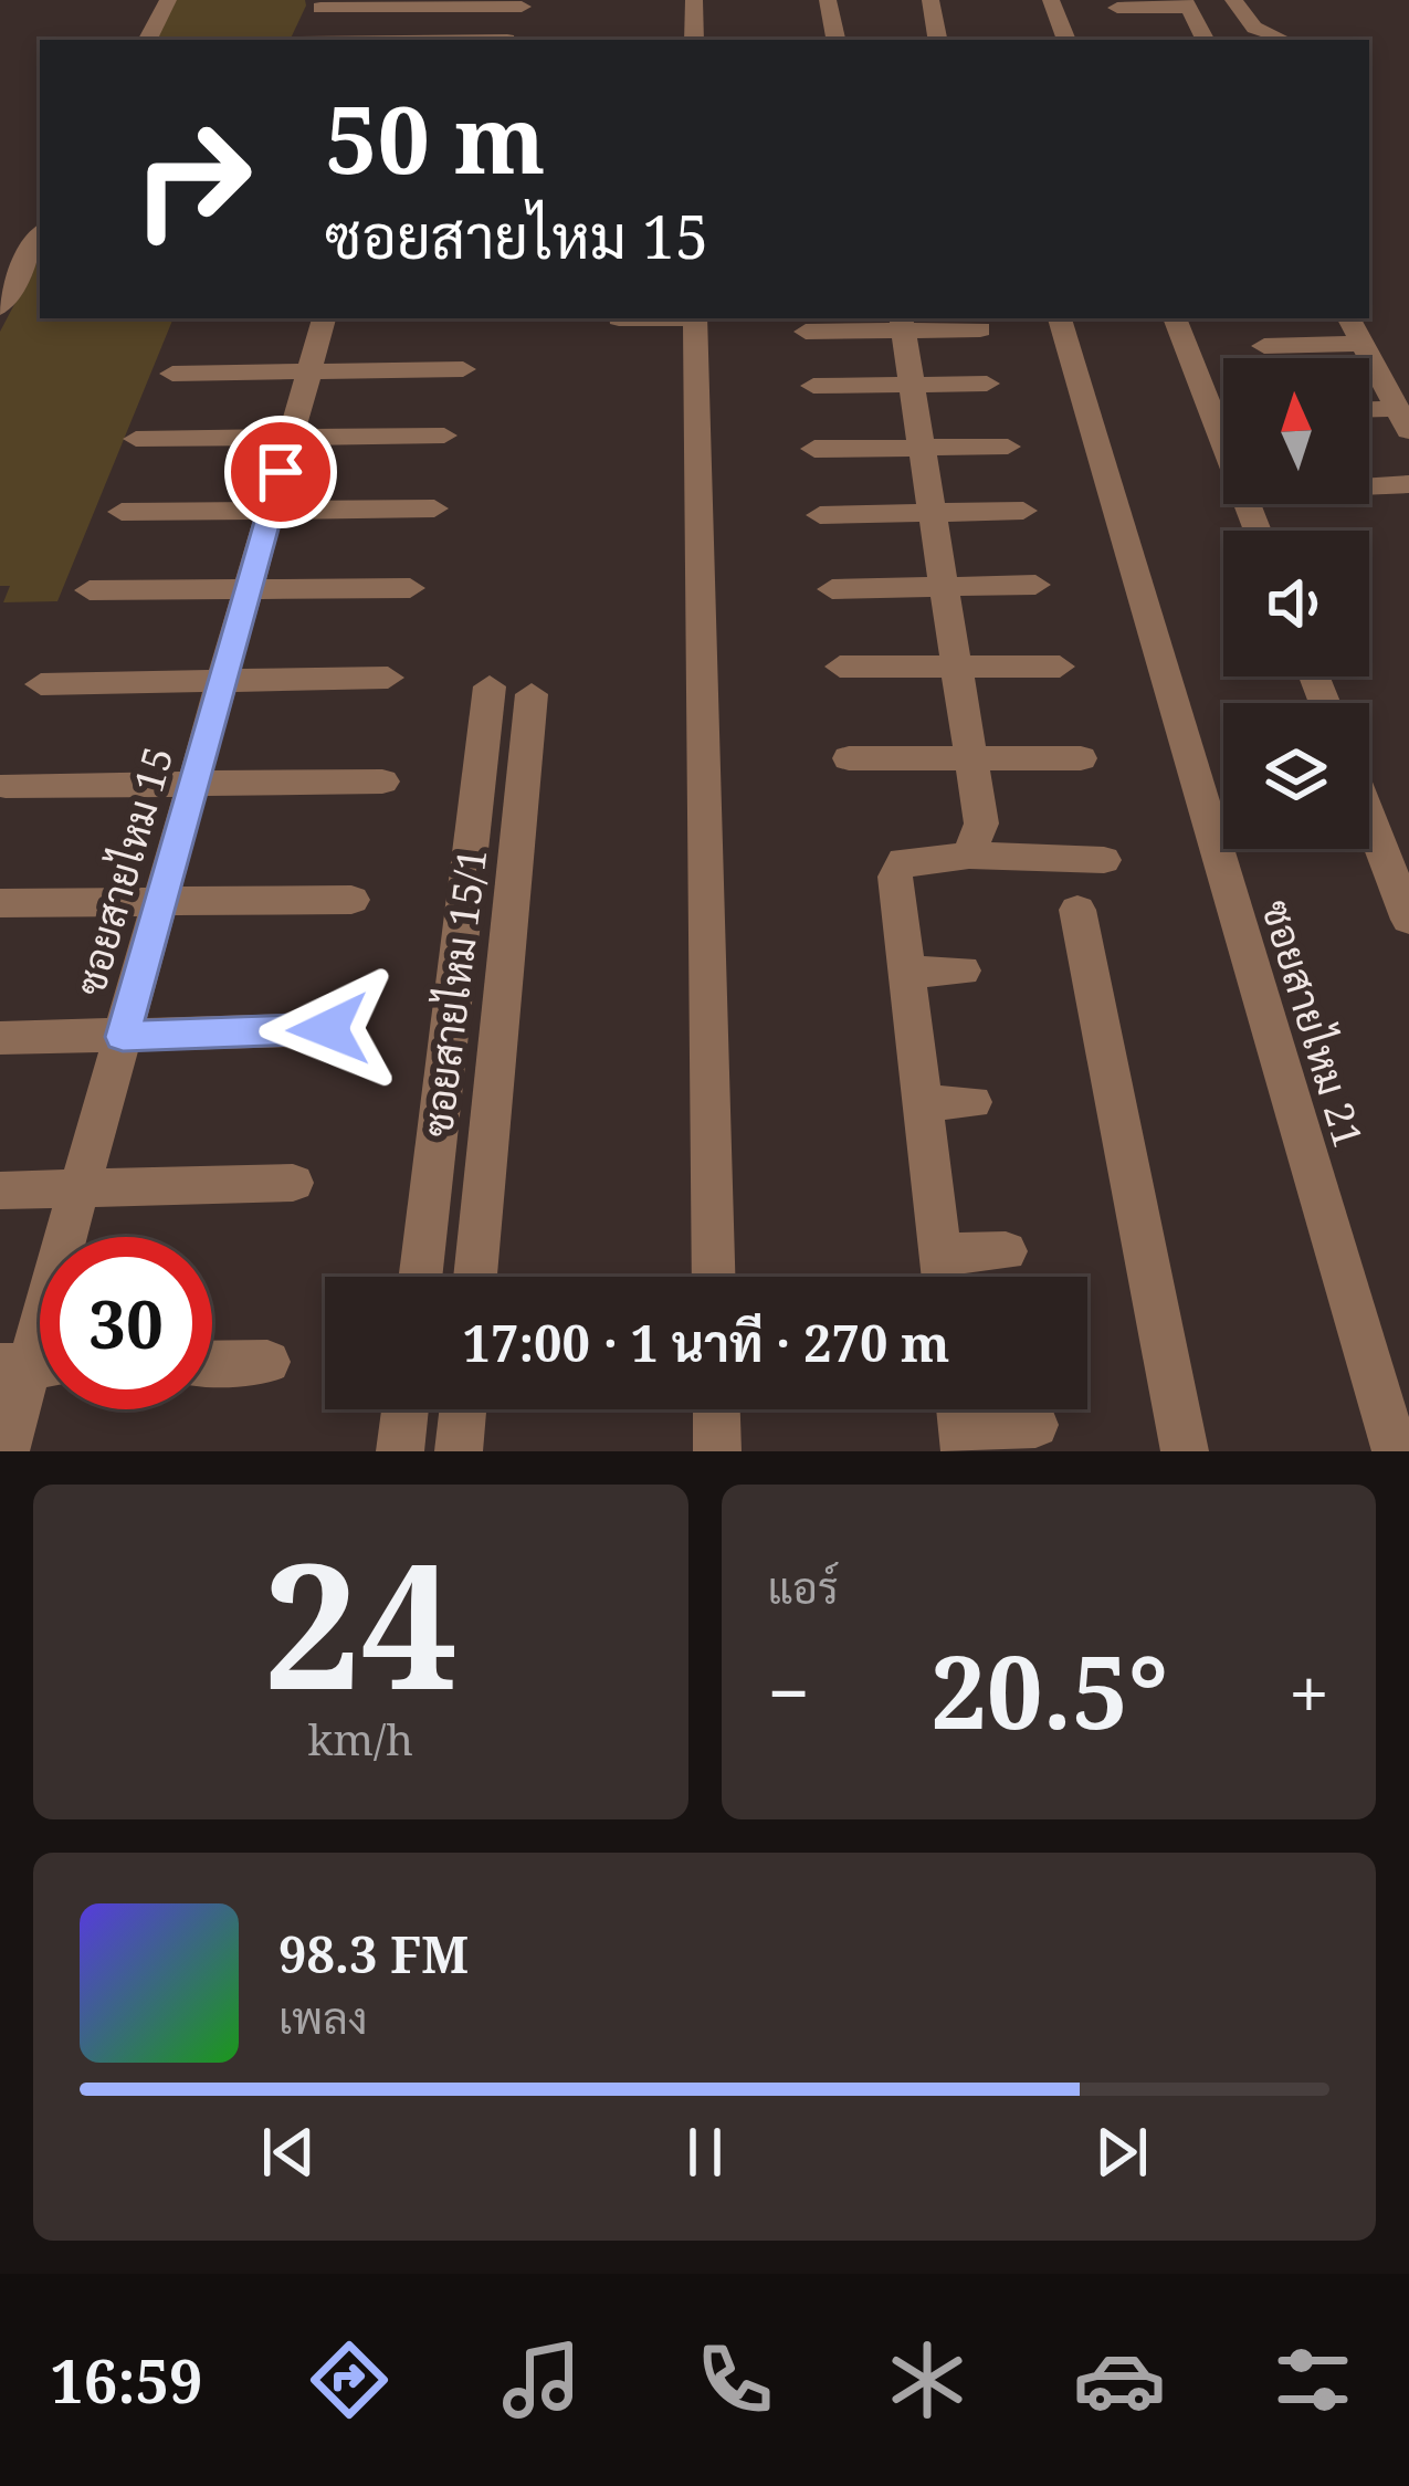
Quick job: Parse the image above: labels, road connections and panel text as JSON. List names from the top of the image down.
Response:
{
  "streets": {
    "street": ["ซอยสายไหม 15", "ซอยสายไหม 15/1", "ซอยสายไหม 21"]
  },
  "north": "top",
  "page": {
    "turn": ["50 m", "ซอยสายไหม 15"],
    "limit": "30",
    "trip": "17:00 · 1 นาที · 270 m",
    "tile": [
      ["24", "km/h"],
      "แอร์"
    ],
    "heat": ["−", "20.5°", "+"],
    "song": ["98.3 FM", "เพลง"],
    "tabs": "16:59"
  }
}
